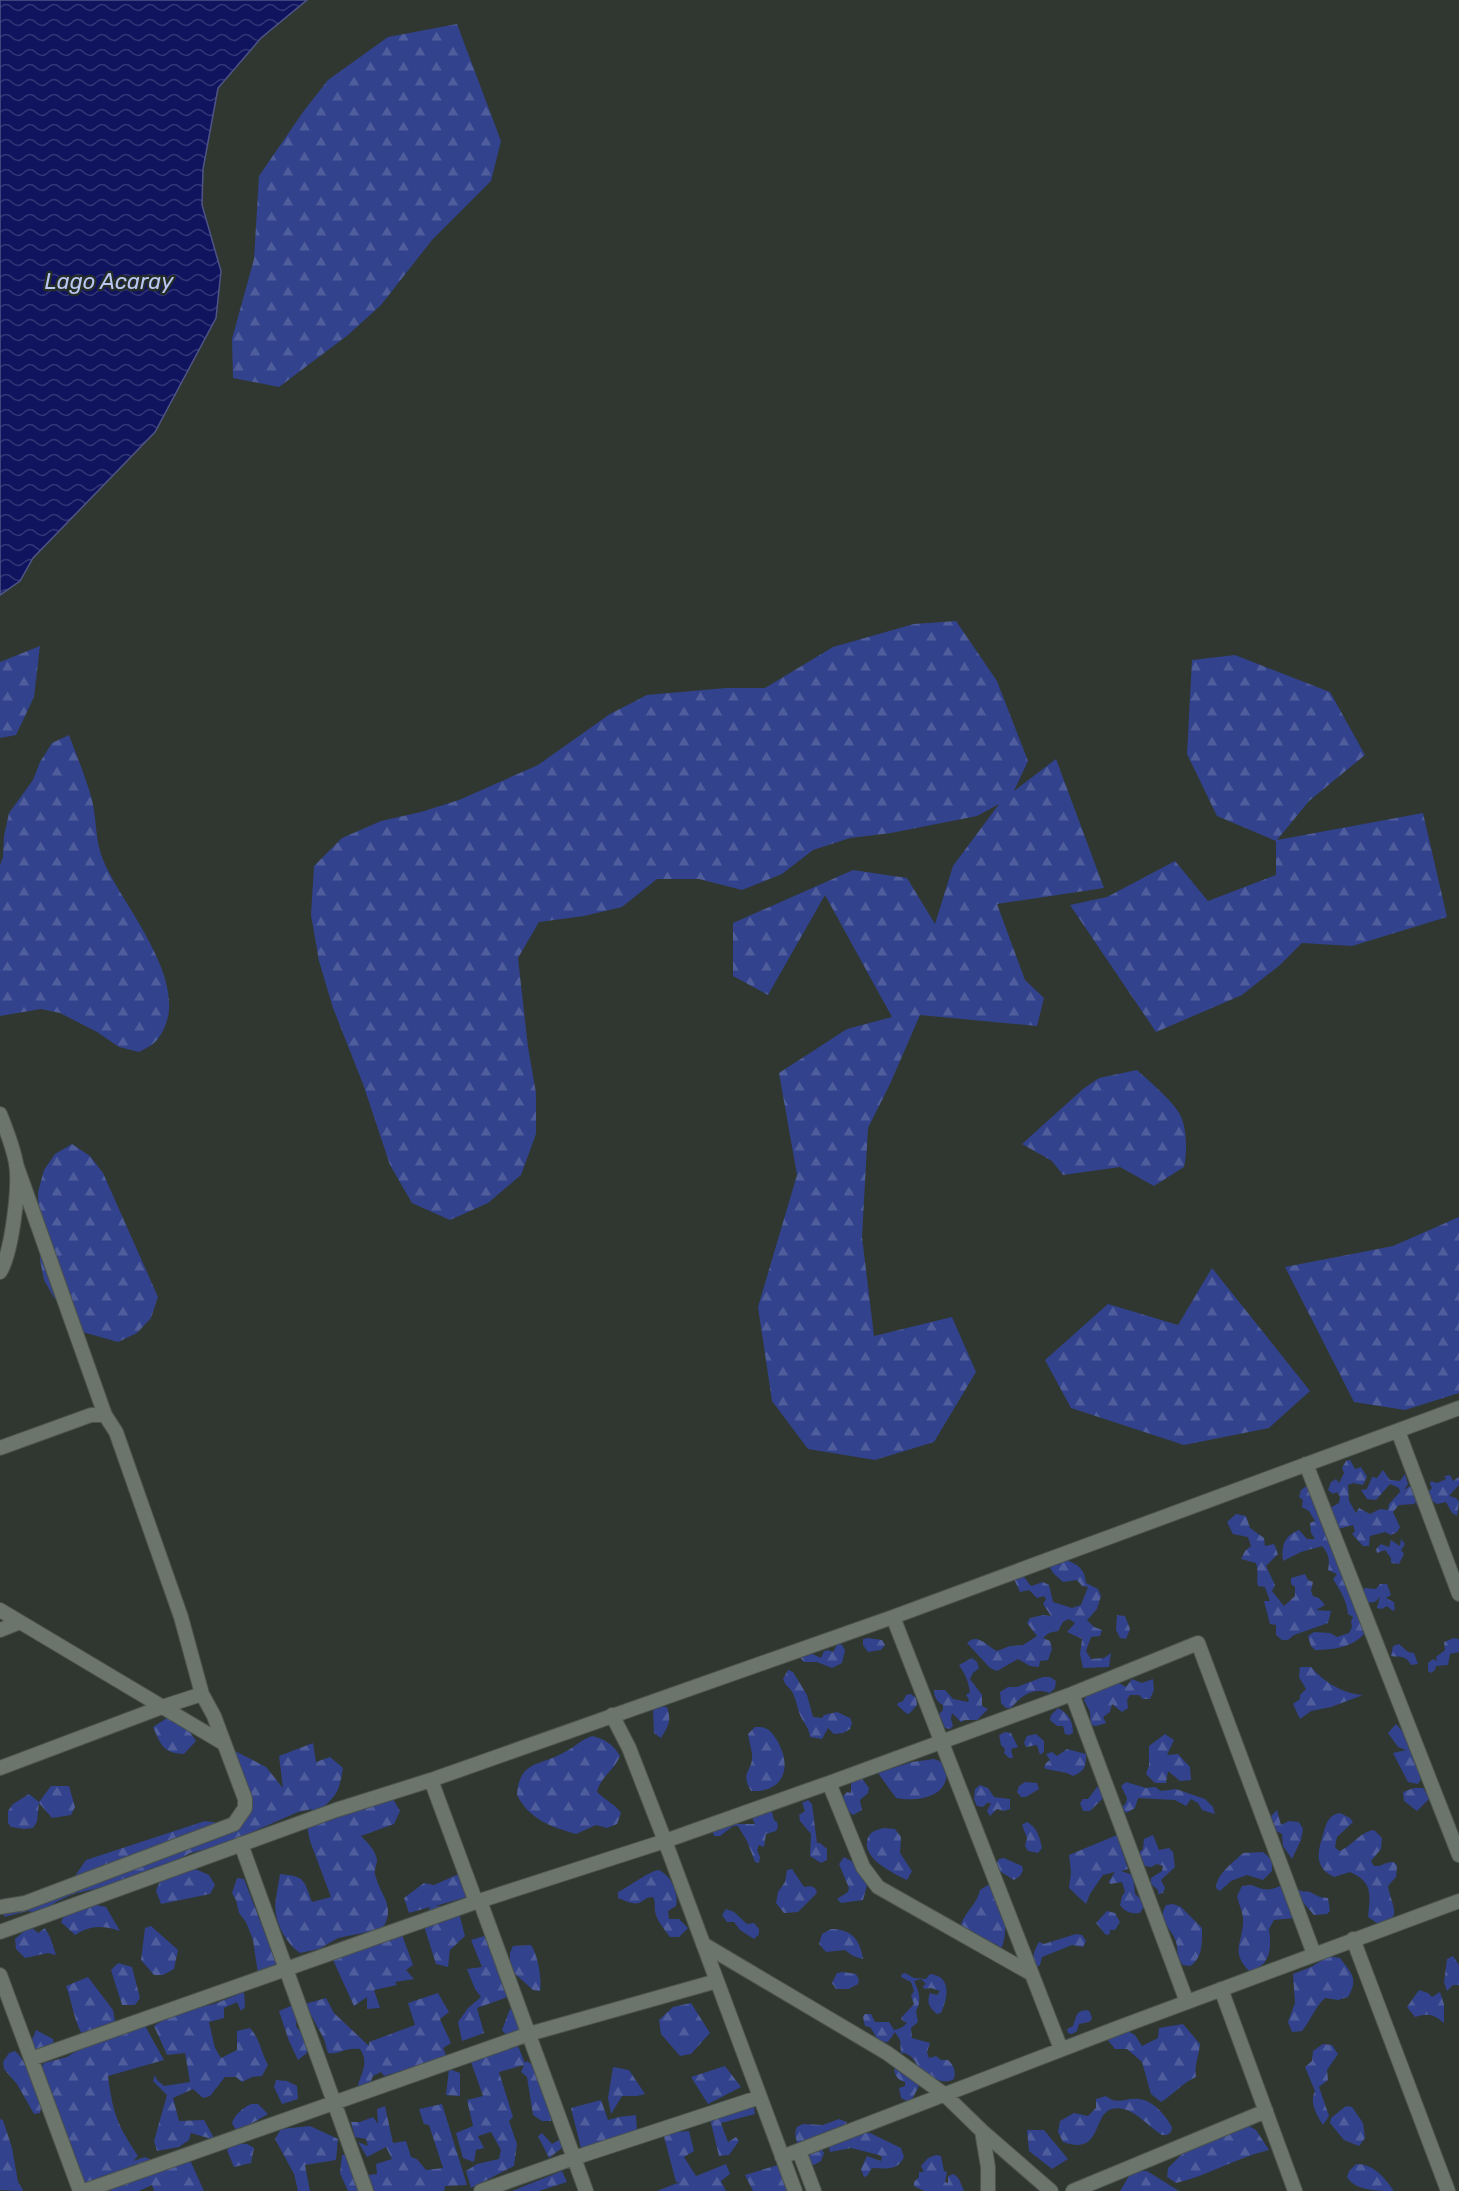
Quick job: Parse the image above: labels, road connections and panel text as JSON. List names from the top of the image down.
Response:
{
  "water": ["Lago Acaray"]
}
